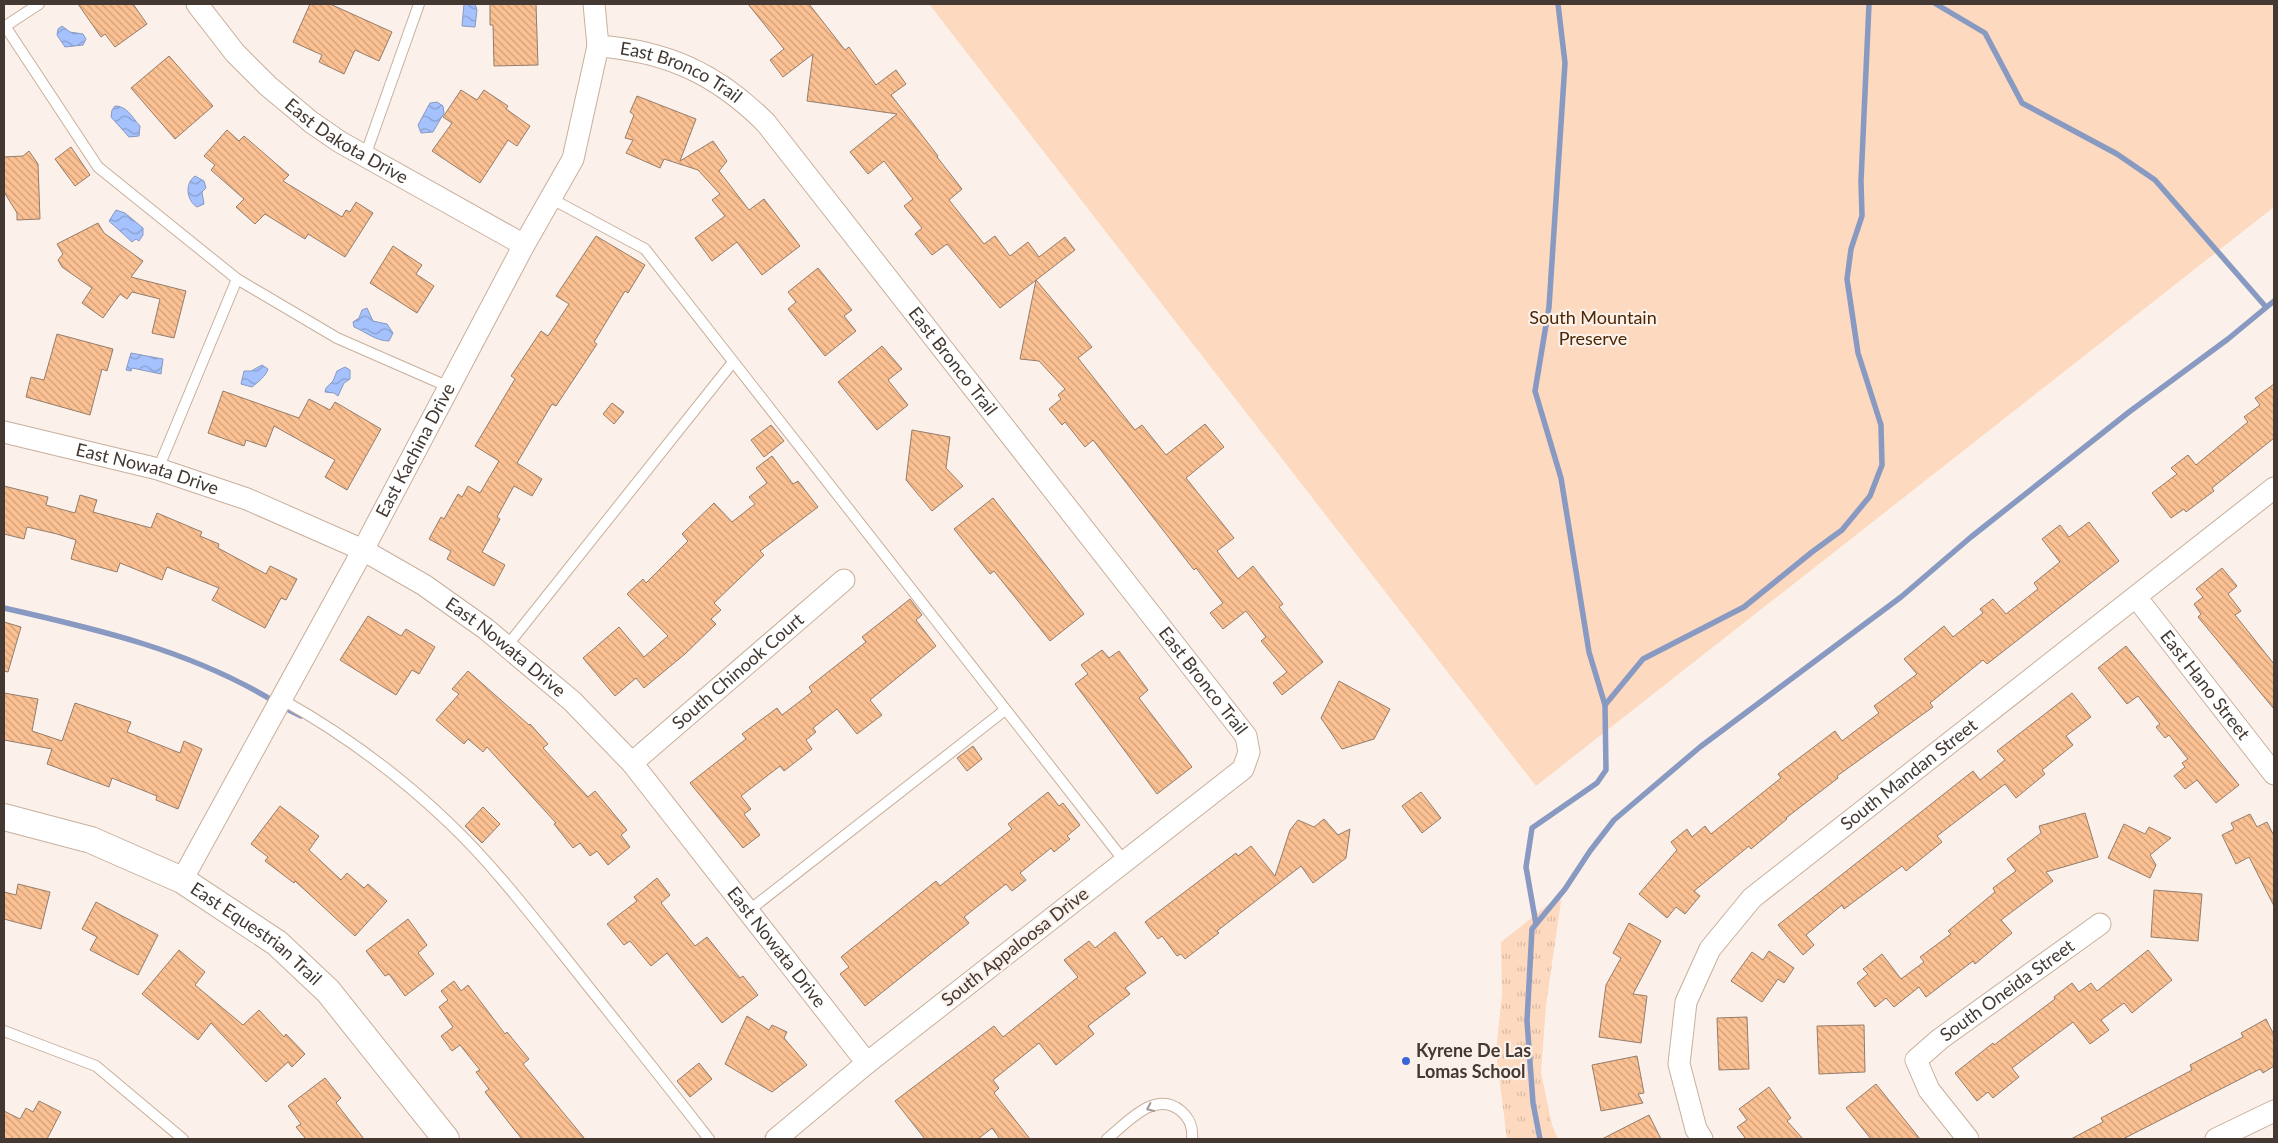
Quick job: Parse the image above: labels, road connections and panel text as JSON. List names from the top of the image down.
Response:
{
  "streets": {
    "street": [
      "East Bronco Trail",
      "East Dakota Drive",
      "East Kachina Drive",
      "East Nowata Drive",
      "South Chinook Court",
      "East Hano Street",
      "South Mandan Street",
      "East Equestrian Trail",
      "South Appaloosa Drive",
      "South Oneida Street"
    ]
  },
  "crossings": [
    ["East Bronco Trail", "East Kachina Drive"],
    ["East Bronco Trail", "South Appaloosa Drive"],
    ["East Dakota Drive", "East Kachina Drive"],
    ["East Kachina Drive", "East Nowata Drive"],
    ["East Kachina Drive", "East Equestrian Trail"],
    ["East Nowata Drive", "South Chinook Court"],
    ["East Nowata Drive", "South Appaloosa Drive"],
    ["East Hano Street", "South Mandan Street"]
  ],
  "parks": ["South Mountain Preserve"],
  "places": ["Kyrene De Las Lomas School"]
}
